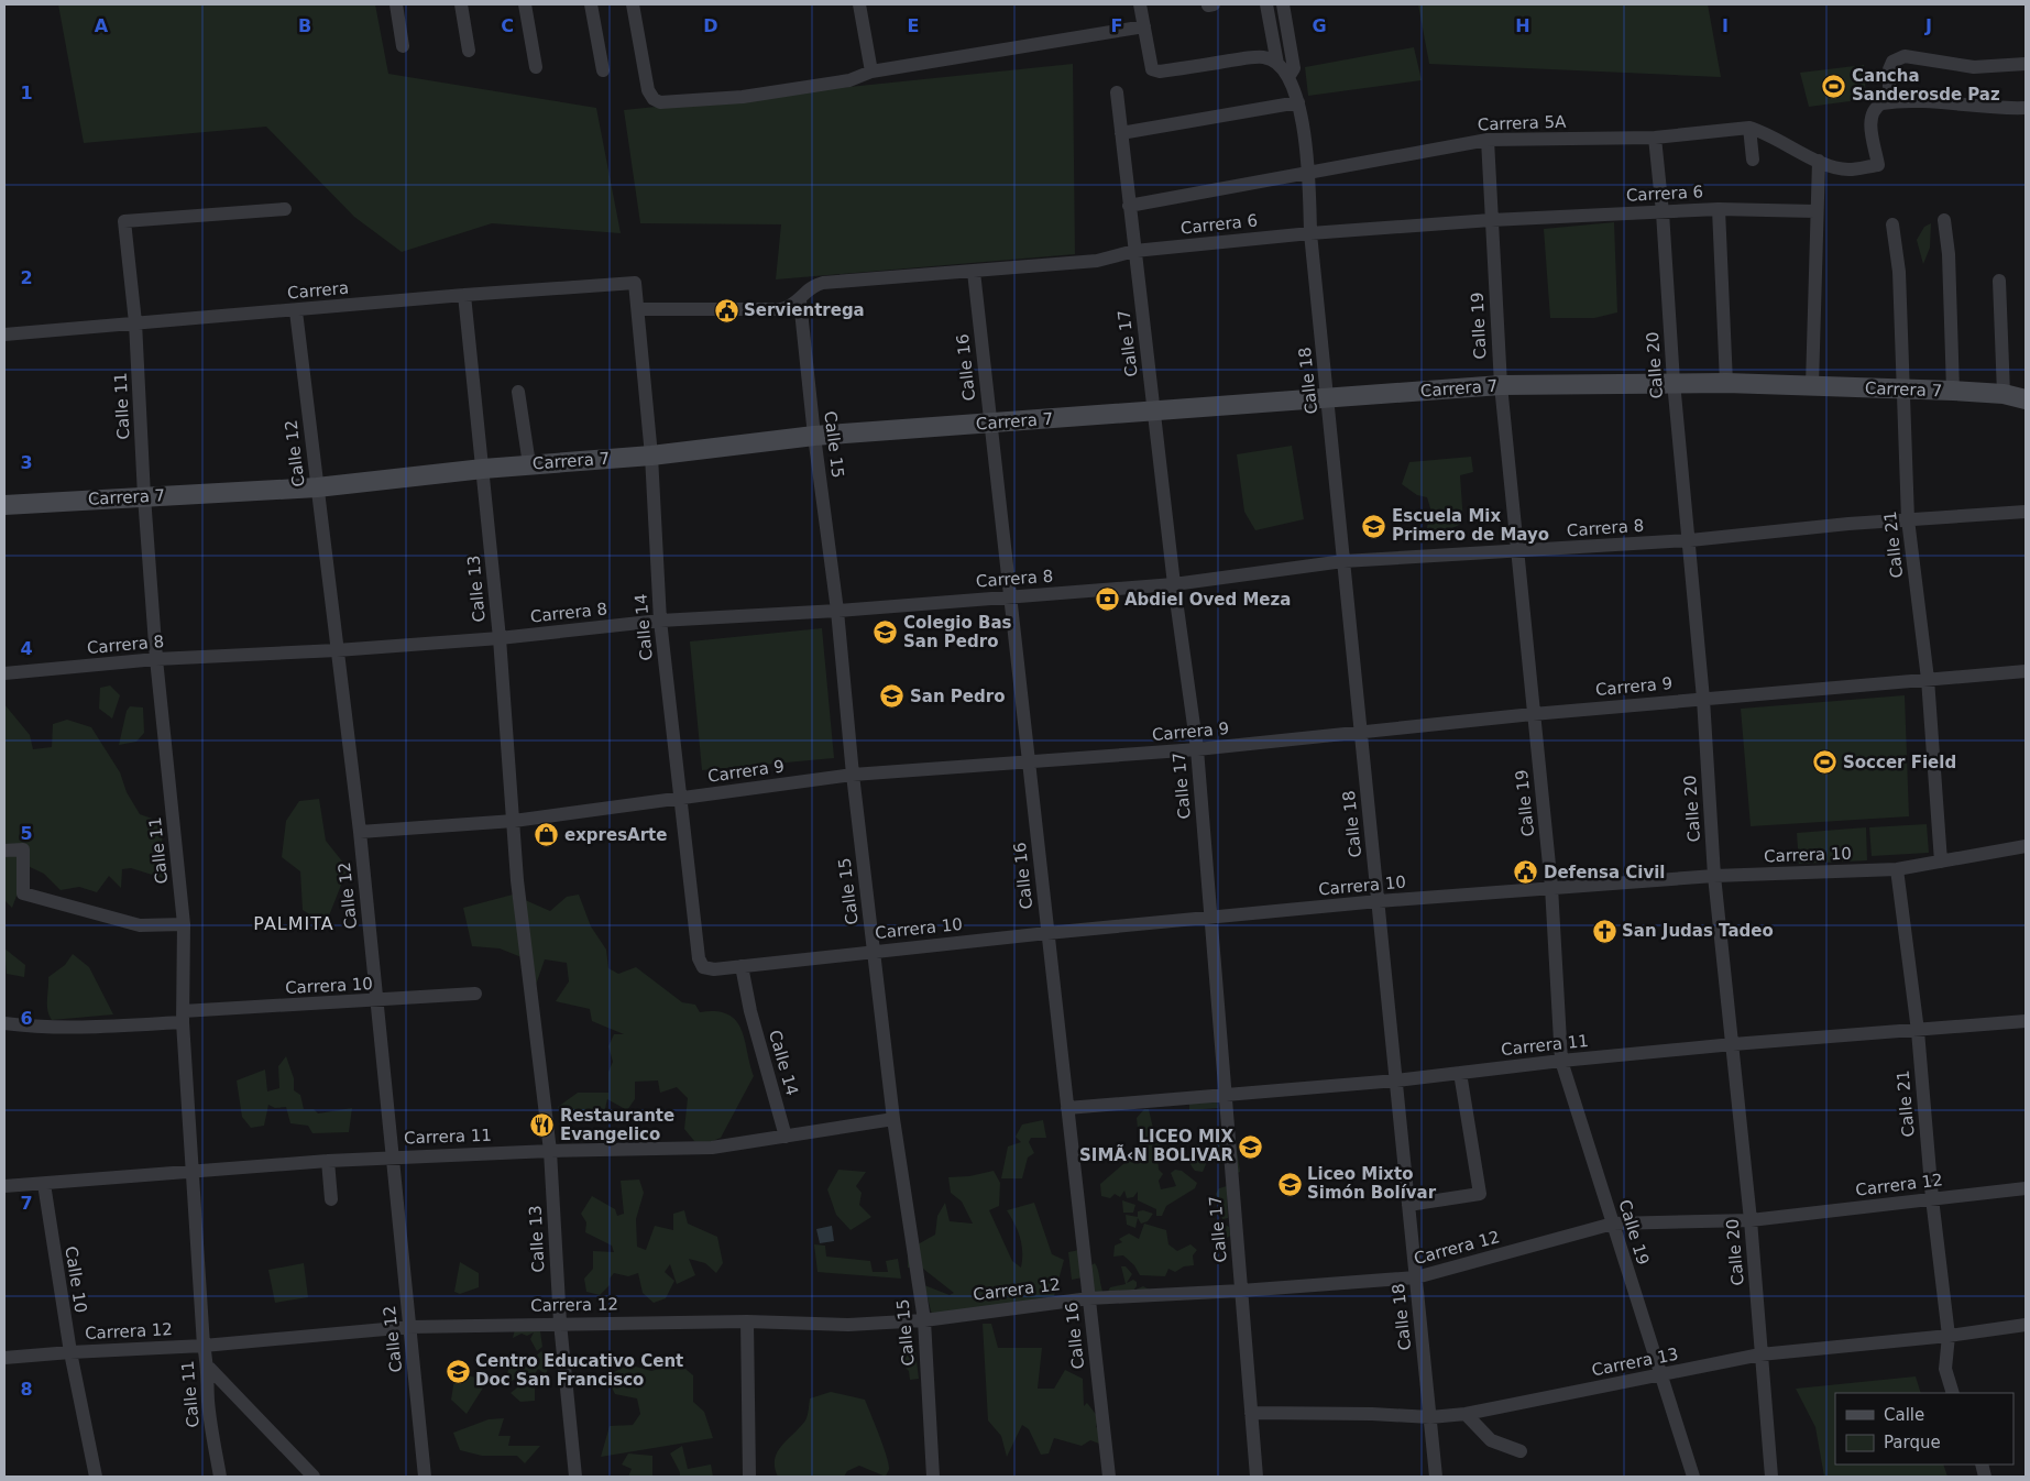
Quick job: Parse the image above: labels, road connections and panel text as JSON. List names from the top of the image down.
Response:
{
  "streets": {
    "street": [
      "Carrera 5A",
      "Carrera 6",
      "Carrera",
      "Calle 19",
      "Calle 17",
      "Calle 20",
      "Calle 16",
      "Calle 18",
      "Carrera 7",
      "Calle 11",
      "Calle 15",
      "Calle 12",
      "Carrera 8",
      "Calle 21",
      "Calle 13",
      "Calle 14",
      "Carrera 9",
      "Carrera 10",
      "Carrera 11",
      "Carrera 12",
      "Calle 10",
      "Carrera 13"
    ]
  },
  "crossings": [
    ["Carrera 5A", "Calle 19"],
    ["Carrera 5A", "Calle 17"],
    ["Carrera 5A", "Calle 20"],
    ["Carrera 5A", "Calle 18"],
    ["Carrera 6", "Calle 19"],
    ["Carrera 6", "Calle 17"],
    ["Carrera 6", "Calle 20"],
    ["Carrera 6", "Calle 16"],
    ["Carrera 6", "Calle 18"],
    ["Carrera 6", "Calle 15"],
    ["Carrera 6", "Calle 14"],
    ["Carrera", "Calle 11"],
    ["Carrera", "Calle 12"],
    ["Carrera", "Calle 13"],
    ["Carrera", "Calle 14"],
    ["Calle 19", "Carrera 7"],
    ["Calle 19", "Carrera 8"],
    ["Calle 19", "Carrera 9"],
    ["Calle 19", "Carrera 10"],
    ["Calle 19", "Carrera 11"],
    ["Calle 19", "Carrera 12"],
    ["Calle 19", "Carrera 13"],
    ["Calle 17", "Carrera 7"],
    ["Calle 17", "Carrera 8"],
    ["Calle 17", "Carrera 9"],
    ["Calle 17", "Carrera 10"],
    ["Calle 17", "Carrera 11"],
    ["Calle 17", "Carrera 12"],
    ["Calle 17", "Carrera 13"],
    ["Calle 20", "Carrera 7"],
    ["Calle 20", "Carrera 8"],
    ["Calle 20", "Carrera 9"],
    ["Calle 20", "Carrera 10"],
    ["Calle 20", "Carrera 11"],
    ["Calle 20", "Carrera 12"],
    ["Calle 20", "Carrera 13"],
    ["Calle 16", "Carrera 7"],
    ["Calle 16", "Carrera 8"],
    ["Calle 16", "Carrera 9"],
    ["Calle 16", "Carrera 10"],
    ["Calle 16", "Carrera 11"],
    ["Calle 16", "Carrera 12"],
    ["Calle 18", "Carrera 7"],
    ["Calle 18", "Carrera 8"],
    ["Calle 18", "Carrera 9"],
    ["Calle 18", "Carrera 10"],
    ["Calle 18", "Carrera 11"],
    ["Calle 18", "Carrera 12"],
    ["Calle 18", "Carrera 13"],
    ["Carrera 7", "Calle 11"],
    ["Carrera 7", "Calle 15"],
    ["Carrera 7", "Calle 12"],
    ["Carrera 7", "Calle 21"],
    ["Carrera 7", "Calle 13"],
    ["Carrera 7", "Calle 14"],
    ["Calle 11", "Carrera 8"],
    ["Calle 11", "Carrera 10"],
    ["Calle 11", "Carrera 11"],
    ["Calle 11", "Carrera 12"],
    ["Calle 15", "Carrera 8"],
    ["Calle 15", "Carrera 9"],
    ["Calle 15", "Carrera 10"],
    ["Calle 15", "Carrera 11"],
    ["Calle 15", "Carrera 12"],
    ["Calle 12", "Carrera 8"],
    ["Calle 12", "Carrera 9"],
    ["Calle 12", "Carrera 10"],
    ["Calle 12", "Carrera 11"],
    ["Calle 12", "Carrera 12"],
    ["Carrera 8", "Calle 21"],
    ["Carrera 8", "Calle 13"],
    ["Carrera 8", "Calle 14"],
    ["Calle 21", "Carrera 9"],
    ["Calle 21", "Carrera 10"],
    ["Calle 21", "Carrera 11"],
    ["Calle 21", "Carrera 12"],
    ["Calle 21", "Carrera 13"],
    ["Calle 13", "Carrera 9"],
    ["Calle 13", "Carrera 11"],
    ["Calle 13", "Carrera 12"],
    ["Calle 14", "Carrera 9"],
    ["Calle 14", "Carrera 10"],
    ["Calle 14", "Carrera 11"],
    ["Carrera 11", "Calle 10"],
    ["Carrera 12", "Calle 10"]
  ],
  "districts": ["PALMITA"],
  "places": {
    "sports": ["Cancha Sanderosde Paz", "Soccer Field"],
    "public building": ["Servientrega", "Defensa Civil"],
    "school or university": [
      "Escuela Mix Primero de Mayo",
      "Colegio Bas San Pedro",
      "San Pedro",
      "LICEO MIX SIMÃ‹N BOLIVAR",
      "Liceo Mixto Simón Bolívar",
      "Centro Educativo Cent Doc San Francisco"
    ],
    "bank": ["Abdiel Oved Meza"],
    "shop": ["expresArte"],
    "church": ["San Judas Tadeo"],
    "restaurant": ["Restaurante Evangelico"]
  },
  "legend": ["Calle", "Parque"],
  "grid": {
    "columns": [
      "A",
      "B",
      "C",
      "D",
      "E",
      "F",
      "G",
      "H",
      "I",
      "J"
    ],
    "rows": [
      "1",
      "2",
      "3",
      "4",
      "5",
      "6",
      "7",
      "8"
    ]
  }
}
